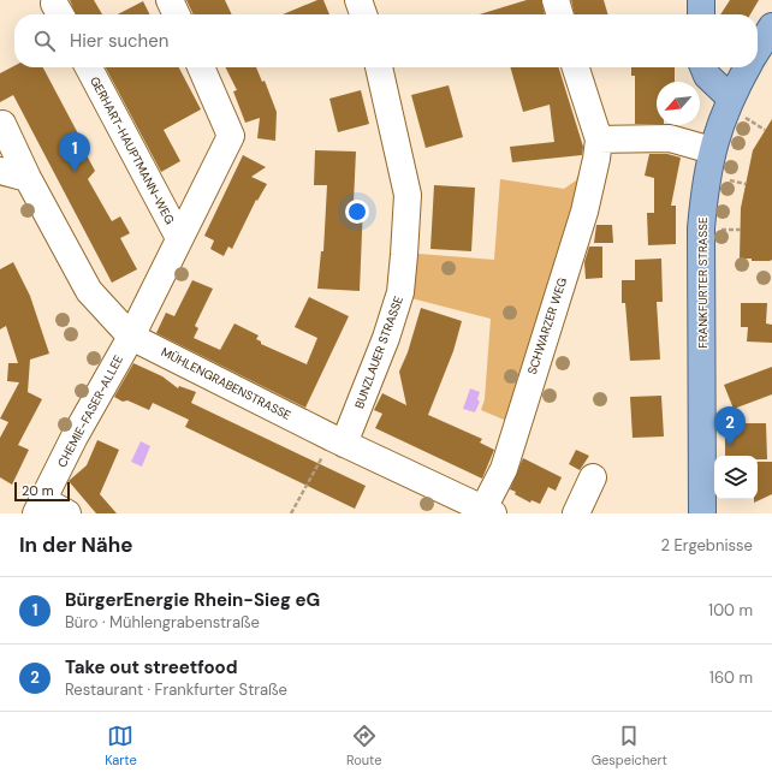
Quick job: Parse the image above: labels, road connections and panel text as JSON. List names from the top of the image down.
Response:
{
  "streets": {
    "main road": ["FRANKFURTER STRASSE"],
    "street": [
      "GERHART-HAUPTMANN-WEG",
      "SCHWARZER WEG",
      "BUNZLAUER STRASSE",
      "MÜHLENGRABENSTRASSE",
      "CHEMIE-FASER-ALLEE"
    ]
  },
  "crossings": [
    ["GERHART-HAUPTMANN-WEG", "MÜHLENGRABENSTRASSE"],
    ["GERHART-HAUPTMANN-WEG", "CHEMIE-FASER-ALLEE"],
    ["SCHWARZER WEG", "MÜHLENGRABENSTRASSE"],
    ["BUNZLAUER STRASSE", "MÜHLENGRABENSTRASSE"],
    ["MÜHLENGRABENSTRASSE", "CHEMIE-FASER-ALLEE"]
  ],
  "scale_bar": "20 m",
  "north": "bottom left",
  "page": {
    "search": "Hier suchen",
    "pins": ["1", "2"],
    "scale": "20 m",
    "heading": ["In der Nähe", "2 Ergebnisse"],
    "list": [
      {
        "mark": "1",
        "name": "BürgerEnergie Rhein-Sieg eG",
        "note": "Büro · Mühlengrabenstraße",
        "value": "100 m"
      },
      {
        "mark": "2",
        "name": "Take out streetfood",
        "note": "Restaurant · Frankfurter Straße",
        "value": "160 m"
      }
    ],
    "nav": ["Karte", "Route", "Gespeichert"]
  }
}
